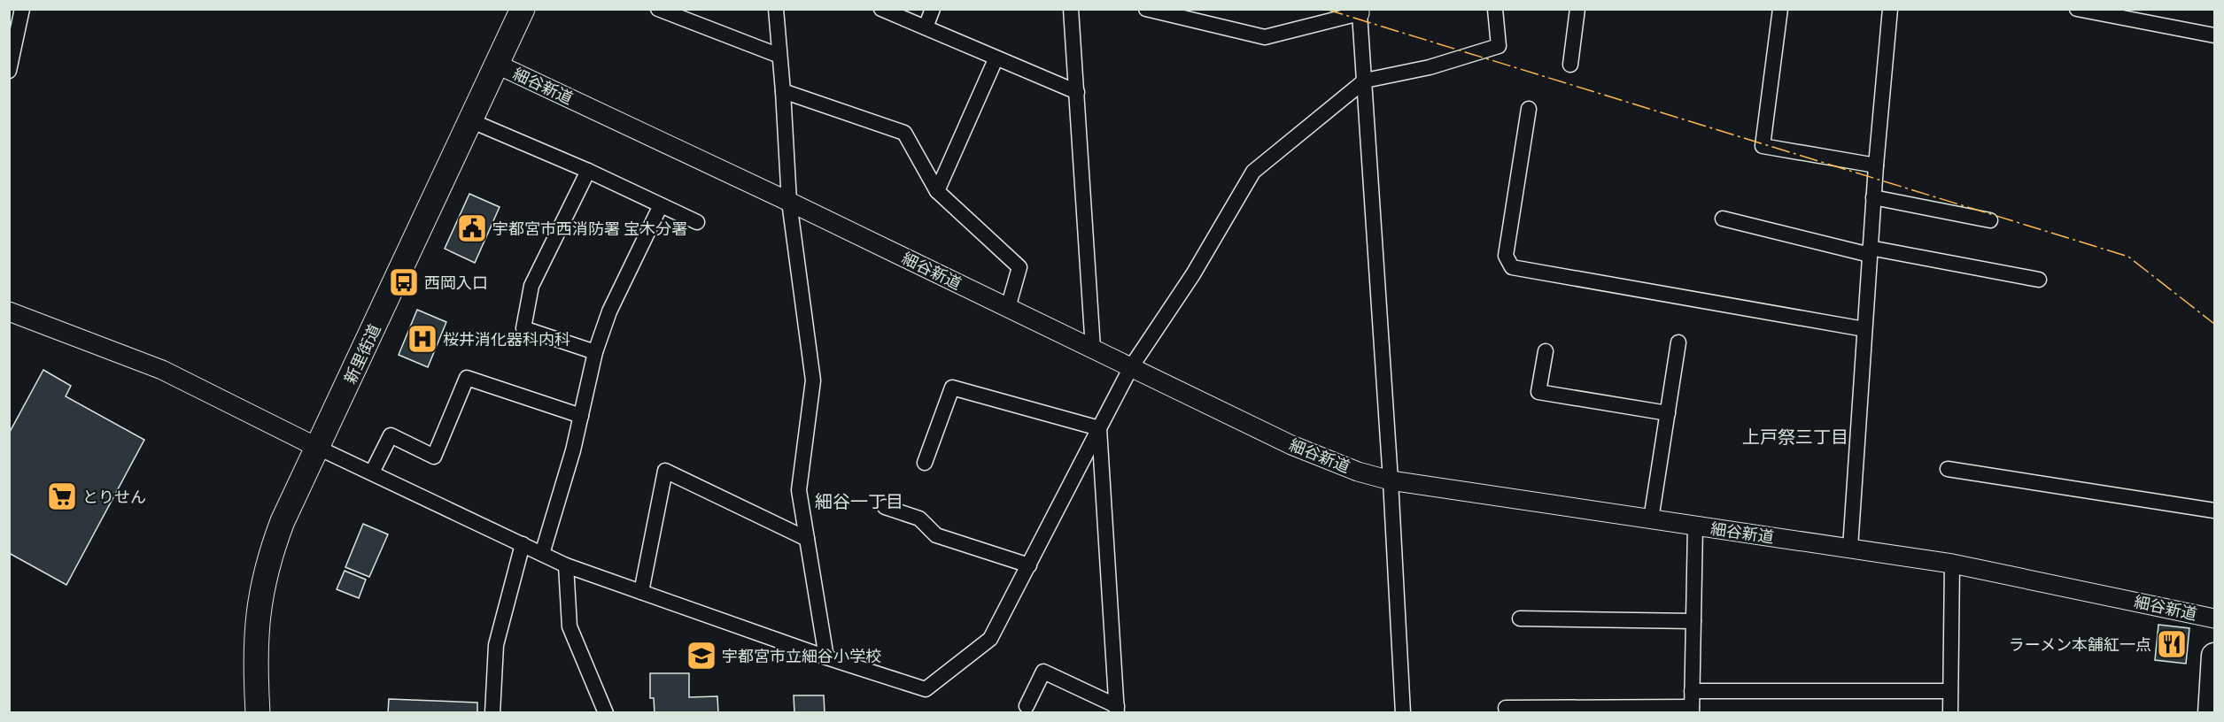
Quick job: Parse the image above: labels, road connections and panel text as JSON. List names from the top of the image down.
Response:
{
  "streets": {
    "main road": ["新里街道"],
    "street": ["細谷新道"]
  },
  "crossings": [
    ["細谷新道", "新里街道"]
  ],
  "districts": ["上戸祭三丁目", "細谷一丁目"],
  "places": {
    "public building": ["宇都宮市西消防署 宝木分署"],
    "bus stop": ["西岡入口"],
    "hospital": ["桜井消化器科内科"],
    "supermarket": ["とりせん"],
    "restaurant": ["ラーメン本舗紅一点"],
    "school or university": ["宇都宮市立細谷小学校"]
  }
}
